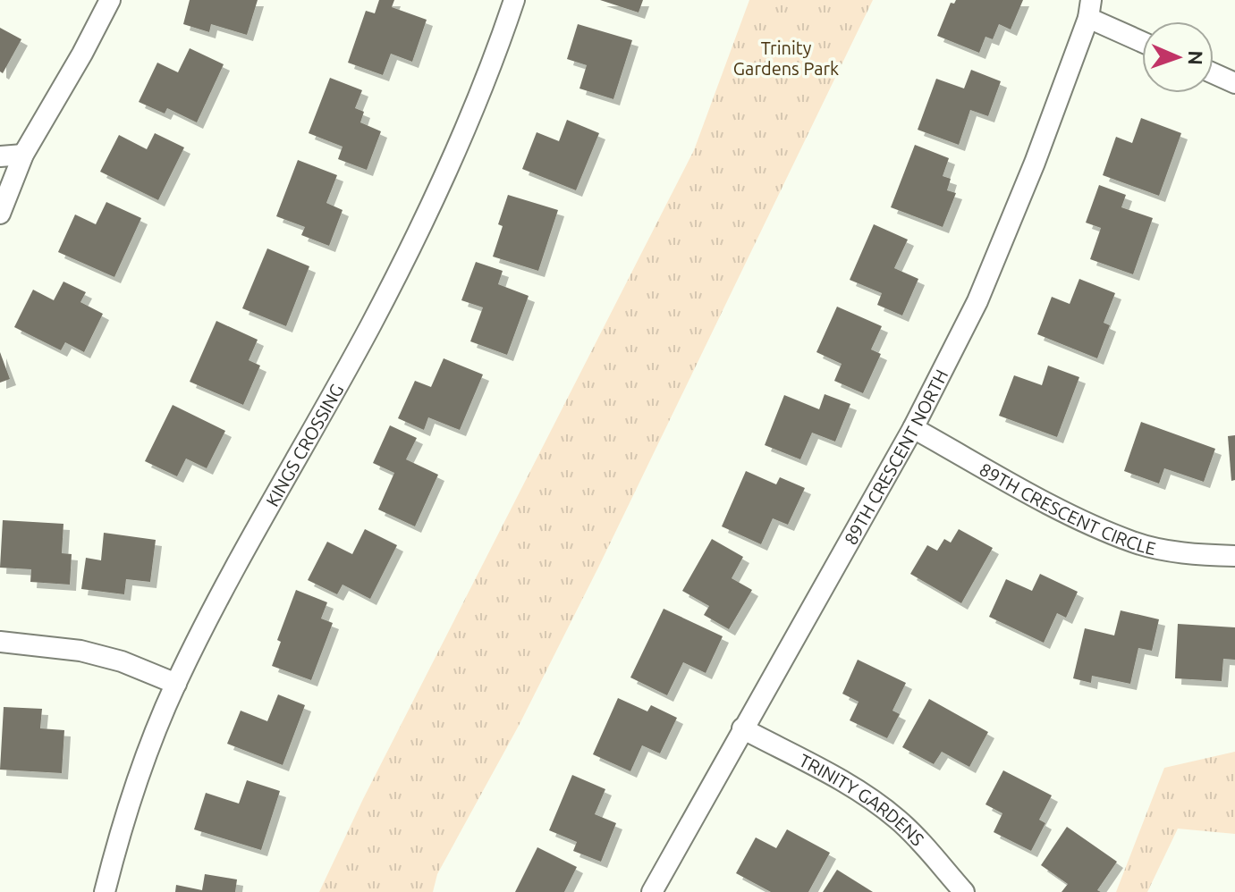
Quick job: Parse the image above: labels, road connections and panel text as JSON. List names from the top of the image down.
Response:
{
  "streets": {
    "street": [
      "KINGS CROSSING",
      "89TH CRESCENT NORTH",
      "89TH CRESCENT CIRCLE",
      "TRINITY GARDENS"
    ]
  },
  "crossings": [
    ["89TH CRESCENT NORTH", "89TH CRESCENT CIRCLE"],
    ["89TH CRESCENT NORTH", "TRINITY GARDENS"]
  ],
  "parks": ["Trinity Gardens Park"],
  "north": "right"
}
